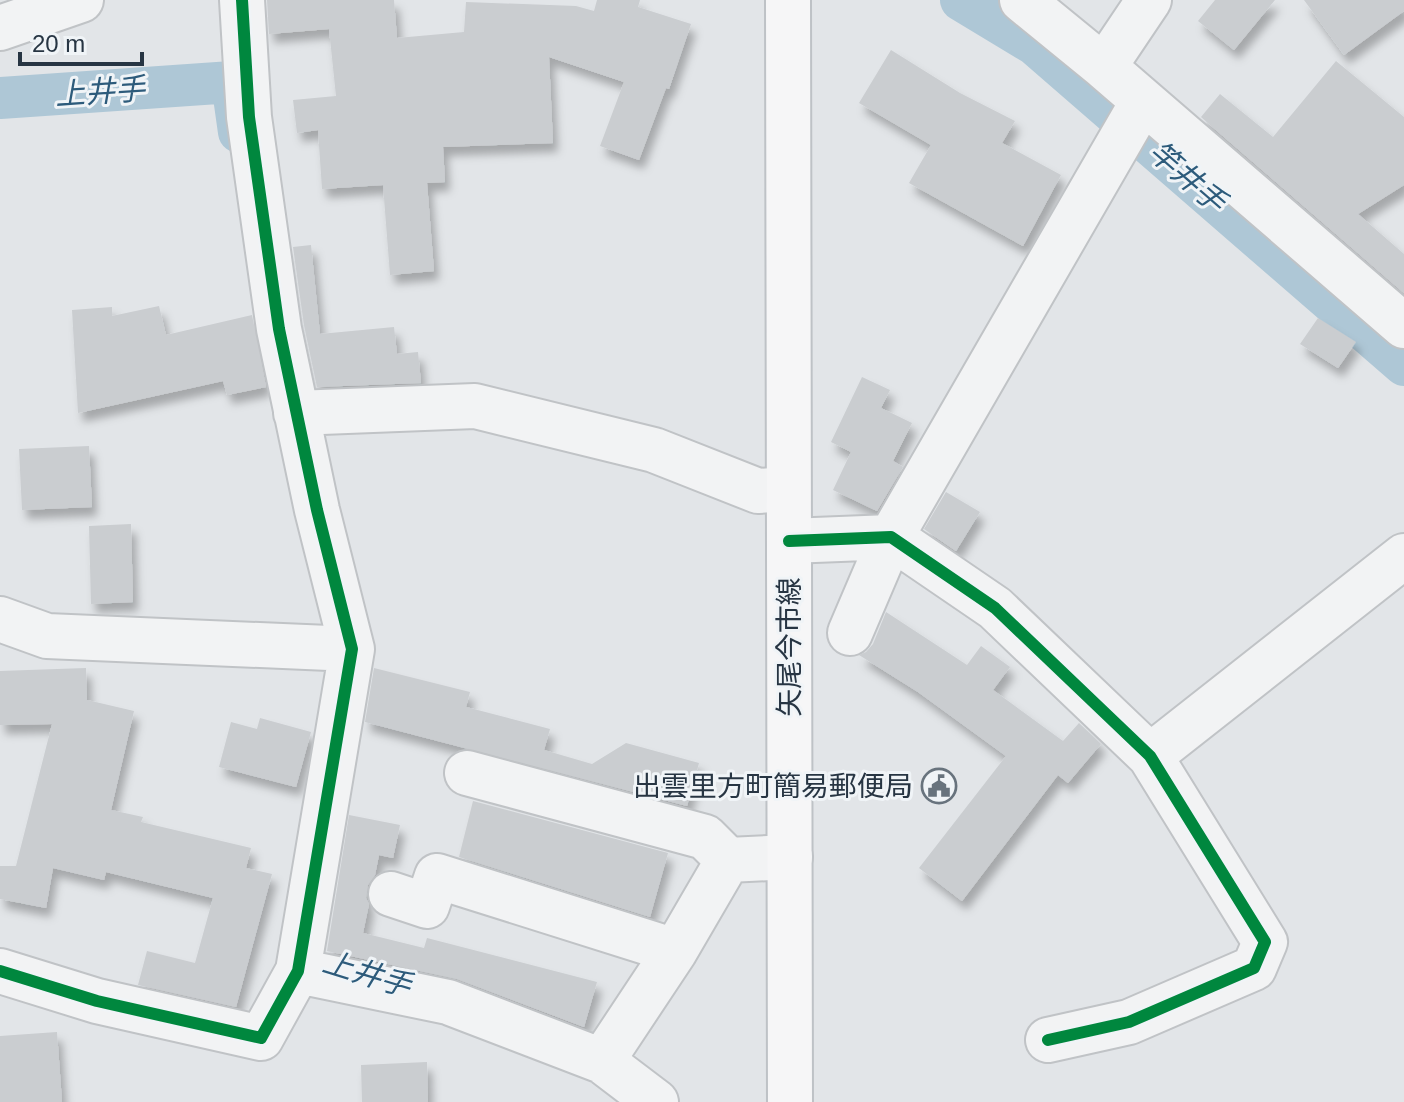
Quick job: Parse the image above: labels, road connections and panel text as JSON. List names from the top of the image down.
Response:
{
  "streets": {
    "main road": ["矢尾今市線"]
  },
  "water": ["上井手", "竿井手"],
  "places": {
    "public building": ["出雲里方町簡易郵便局"]
  },
  "scale_bar": "20 m"
}
